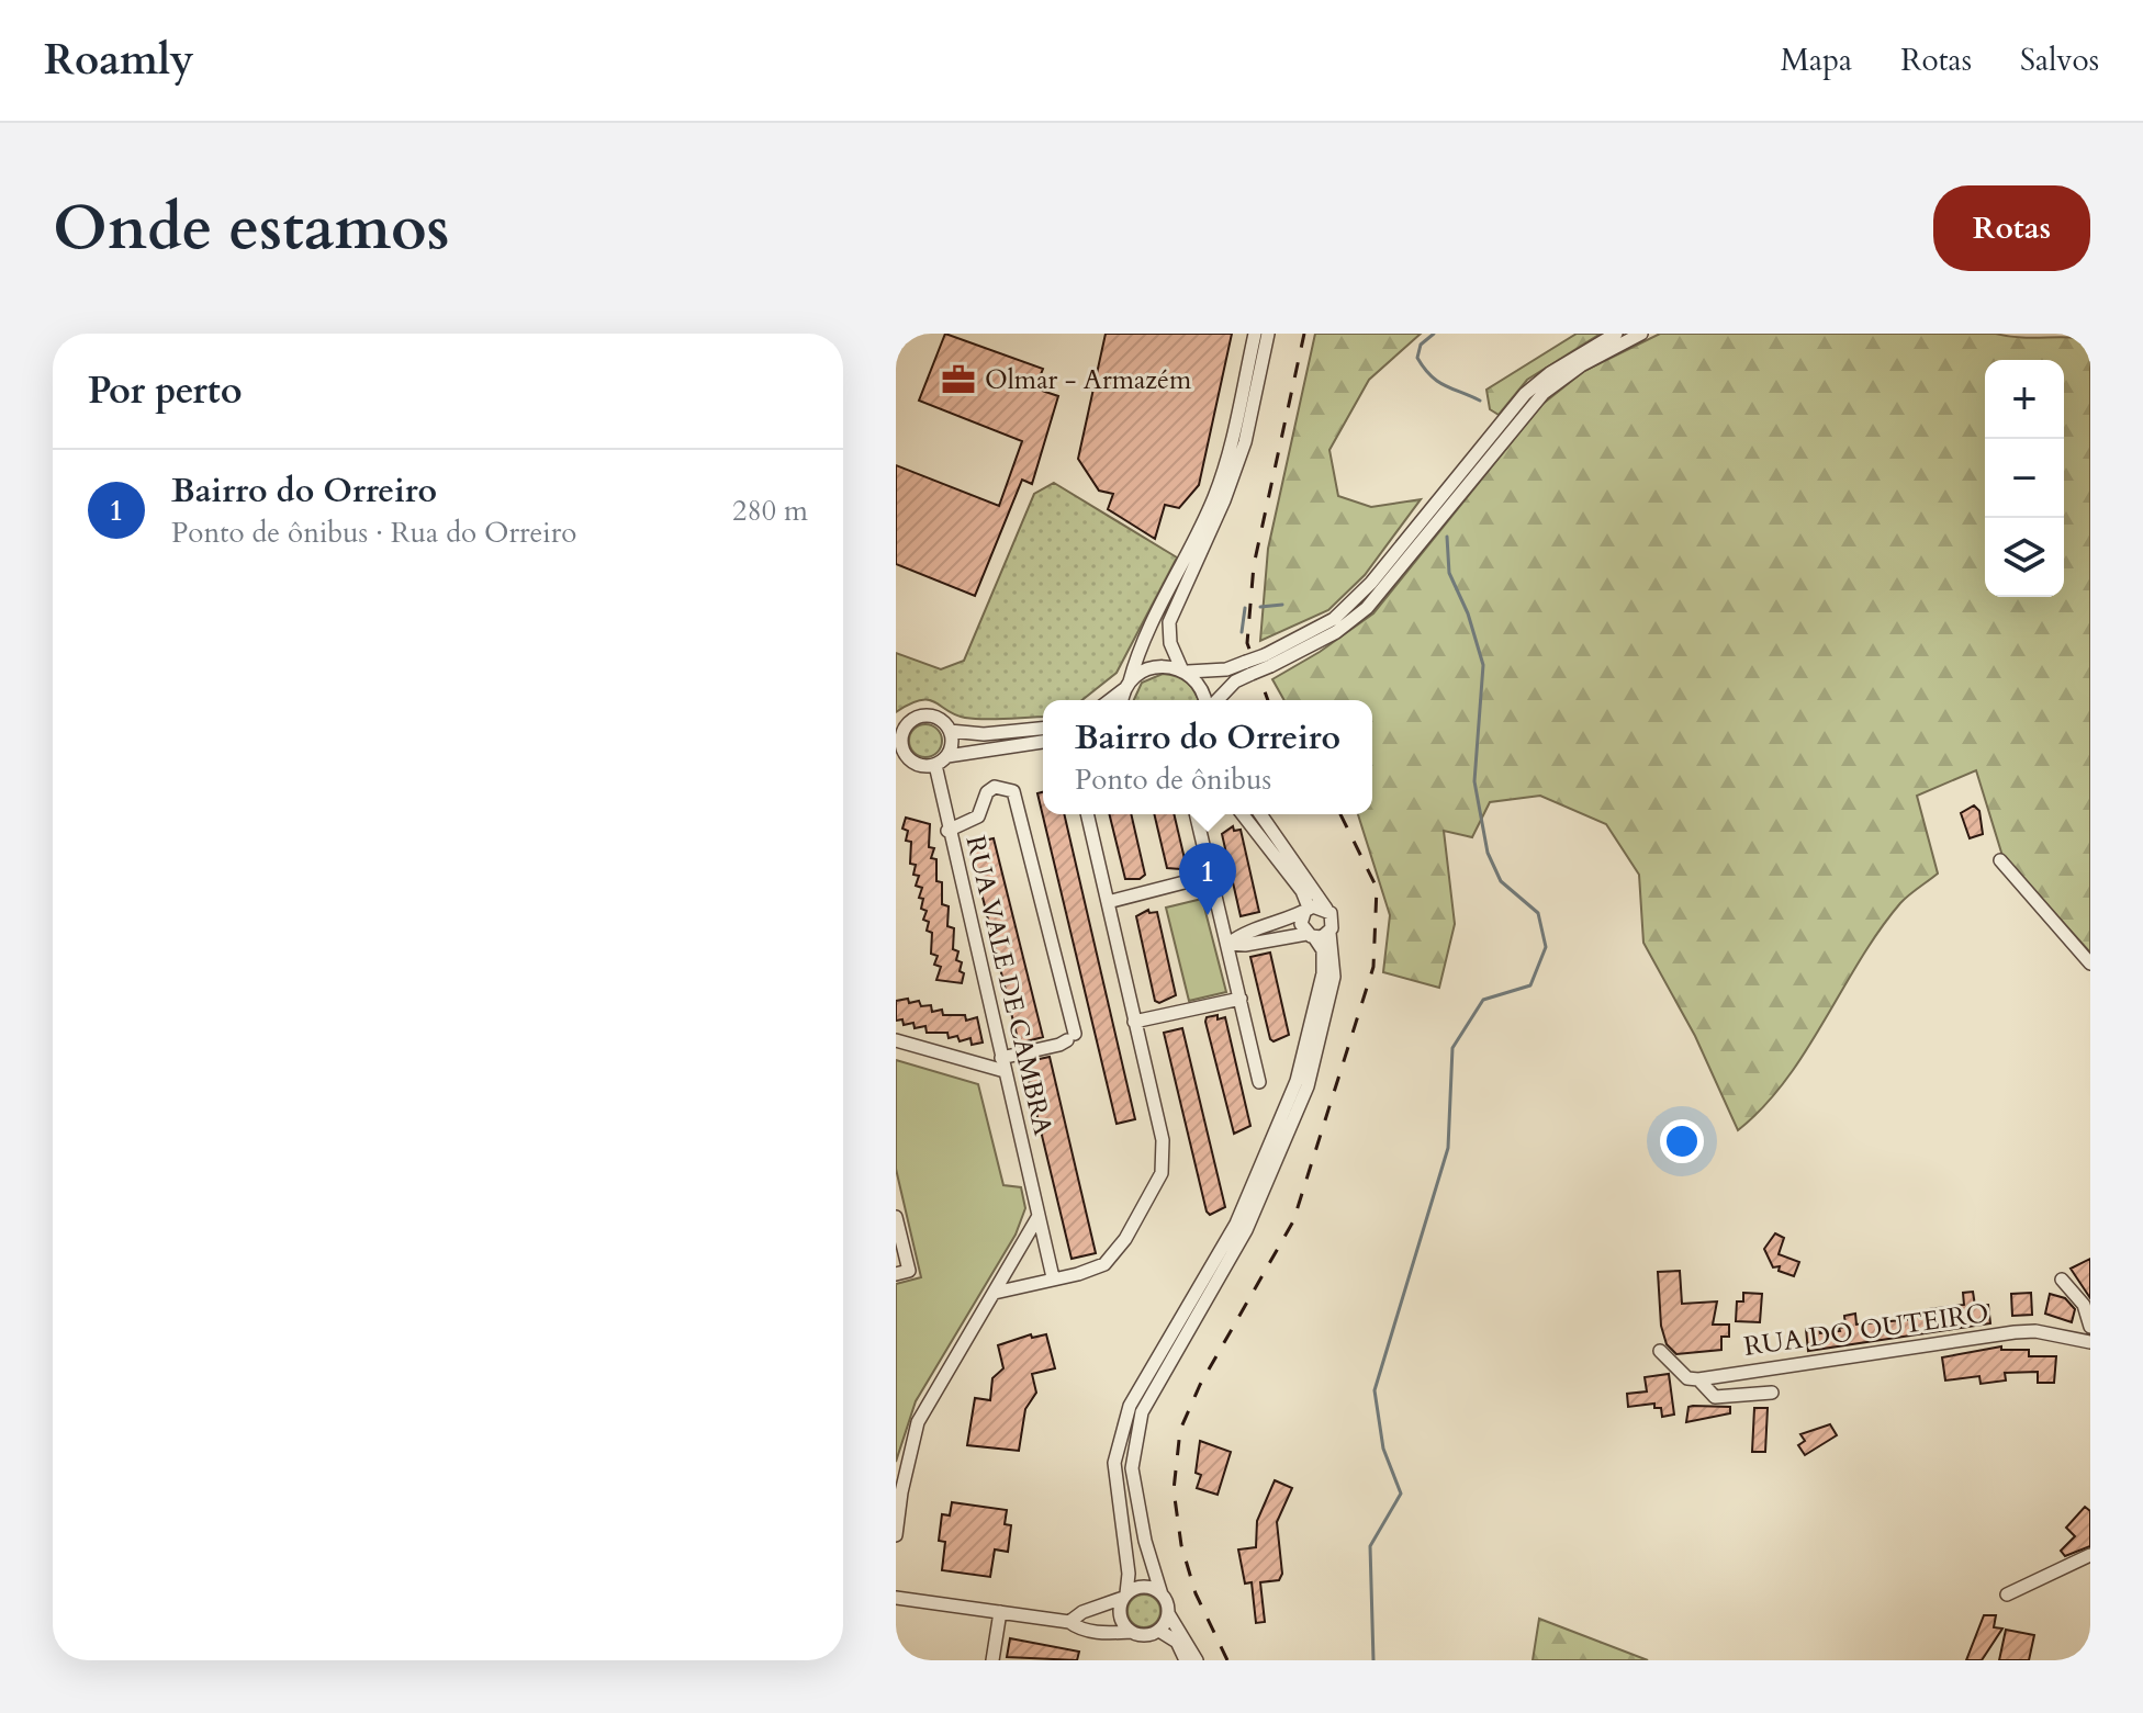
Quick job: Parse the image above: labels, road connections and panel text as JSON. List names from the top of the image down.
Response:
{
  "streets": {
    "street": ["RUA VALE DE CAMBRA", "RUA DO OUTEIRO"]
  },
  "places": {
    "office": ["Olmar - Armazém"]
  },
  "page": {
    "header": "Roamly",
    "nav": ["Mapa", "Rotas", "Salvos"],
    "buttons": "Rotas",
    "title": "Onde estamos",
    "heading": "Por perto",
    "map_buttons": ["+", "−"],
    "list": [
      {
        "mark": "1",
        "name": "Bairro do Orreiro",
        "note": "Ponto de ônibus · Rua do Orreiro",
        "value": "280 m"
      }
    ],
    "popup": ["Bairro do Orreiro", "Ponto de ônibus"],
    "pins": "1"
  }
}
